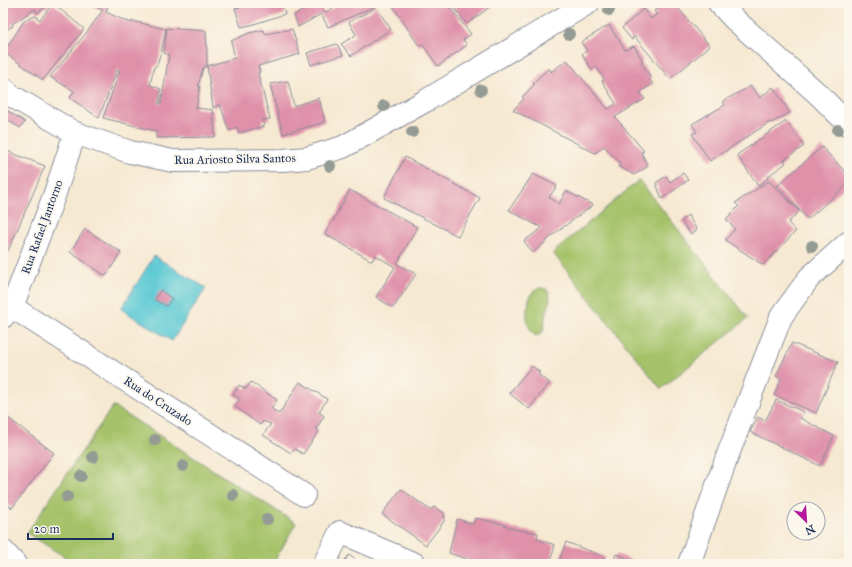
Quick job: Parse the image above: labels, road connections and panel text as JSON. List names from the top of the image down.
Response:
{
  "streets": {
    "street": ["Rua Ariosto Silva Santos", "Rua Rafael Jantorno", "Rua do Cruzado"]
  },
  "crossings": [
    ["Rua Ariosto Silva Santos", "Rua Rafael Jantorno"],
    ["Rua Rafael Jantorno", "Rua do Cruzado"]
  ],
  "scale_bar": "20 m",
  "north": "bottom right"
}
